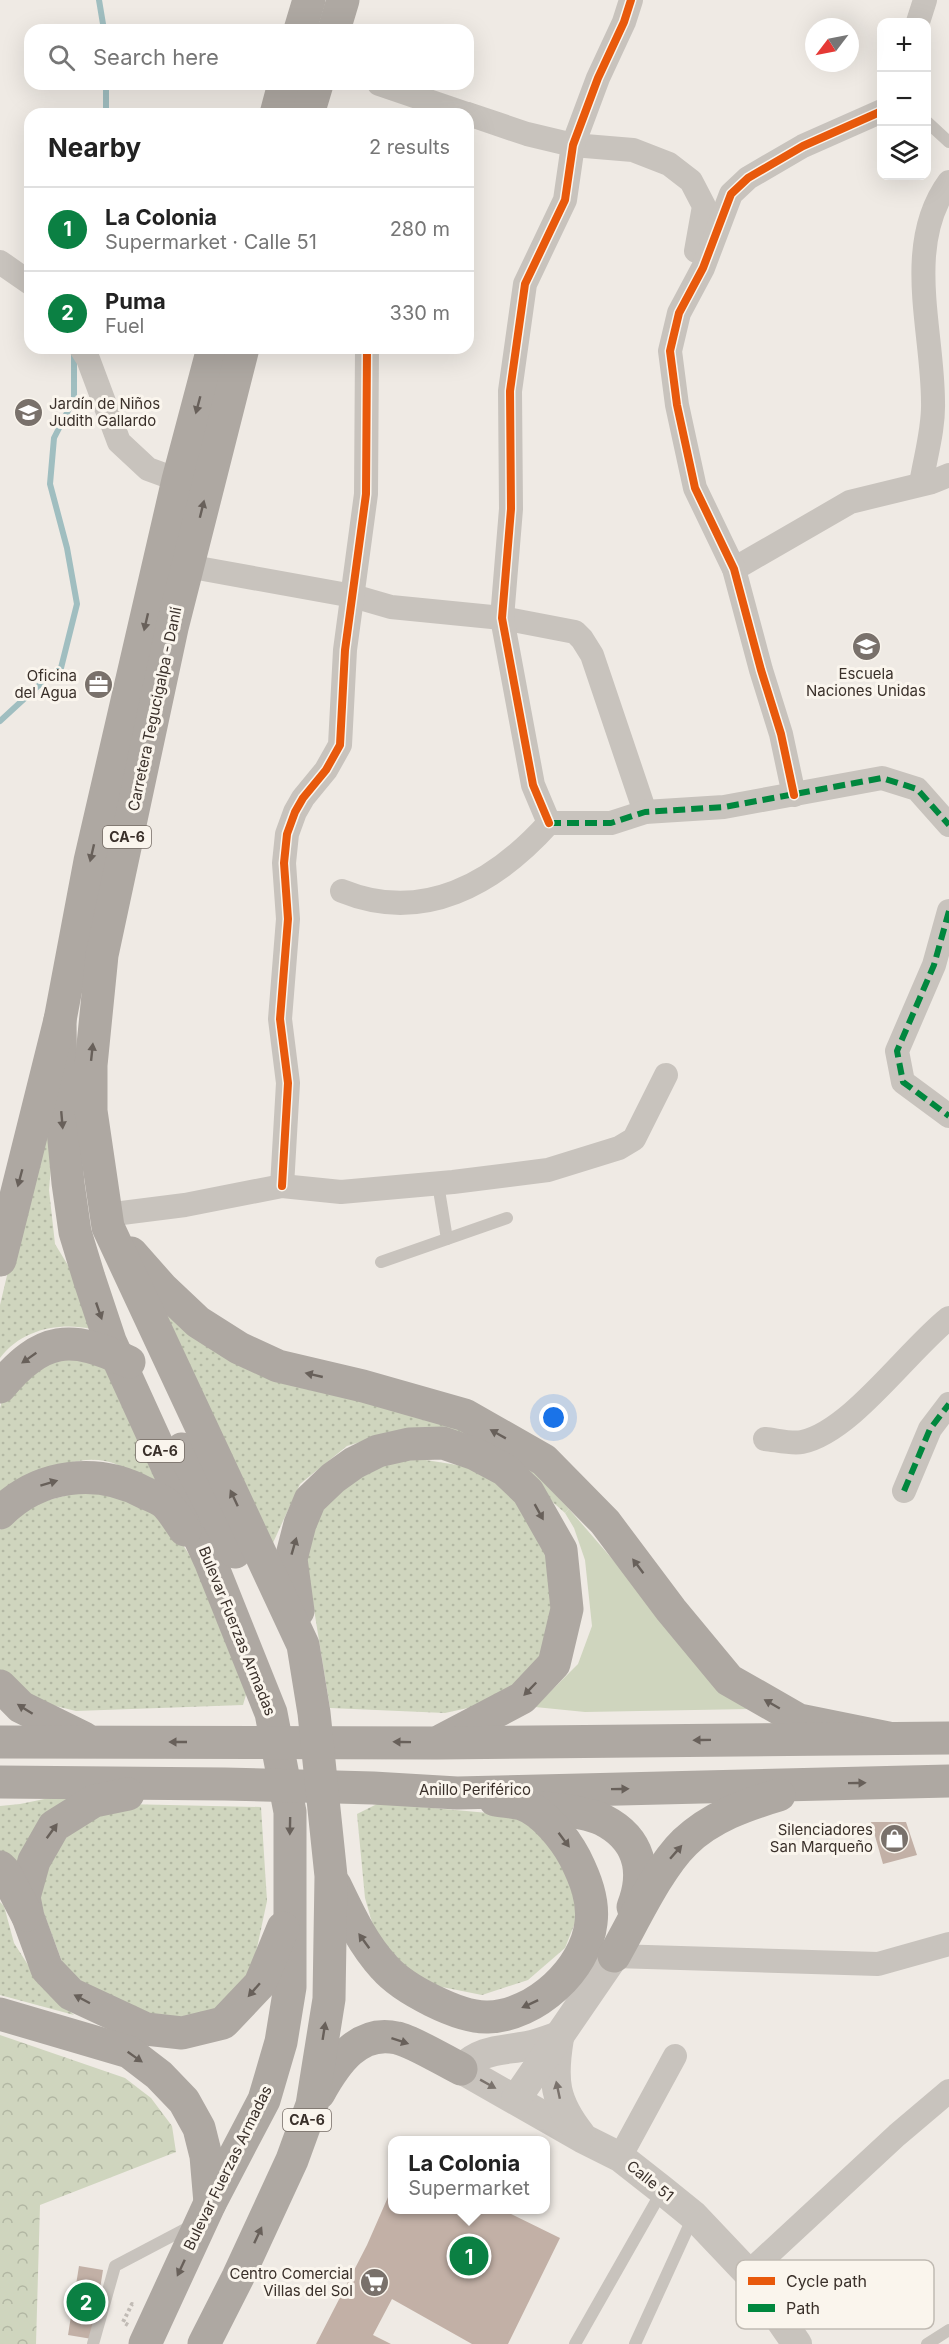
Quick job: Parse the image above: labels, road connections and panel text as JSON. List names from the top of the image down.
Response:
{
  "streets": {
    "highway": [
      "Carretera Tegucigalpa - Danli",
      "CA-6",
      "Bulevar Fuerzas Armadas",
      "Anillo Periférico"
    ],
    "street": ["Calle 51"]
  },
  "crossings": [
    ["Carretera Tegucigalpa - Danli", "CA-6"],
    ["Carretera Tegucigalpa - Danli", "Bulevar Fuerzas Armadas"]
  ],
  "places": {
    "school or university": ["Jardín de Niños Judith Gallardo", "Escuela Naciones Unidas"],
    "office": ["Oficina del Agua"],
    "shop": ["Silenciadores San Marqueño"],
    "supermarket": ["Centro Comercial Villas del Sol"]
  },
  "legend": ["Cycle path", "Path"],
  "north": "bottom left",
  "page": {
    "map_buttons": ["+", "−"],
    "search": "Search here",
    "heading": ["Nearby", "2 results"],
    "list": [
      {
        "mark": "1",
        "name": "La Colonia",
        "note": "Supermarket · Calle 51",
        "value": "280 m"
      },
      {
        "mark": "2",
        "name": "Puma",
        "note": "Fuel",
        "value": "330 m"
      }
    ],
    "popup": ["La Colonia", "Supermarket"],
    "pins": ["1", "2"]
  }
}
